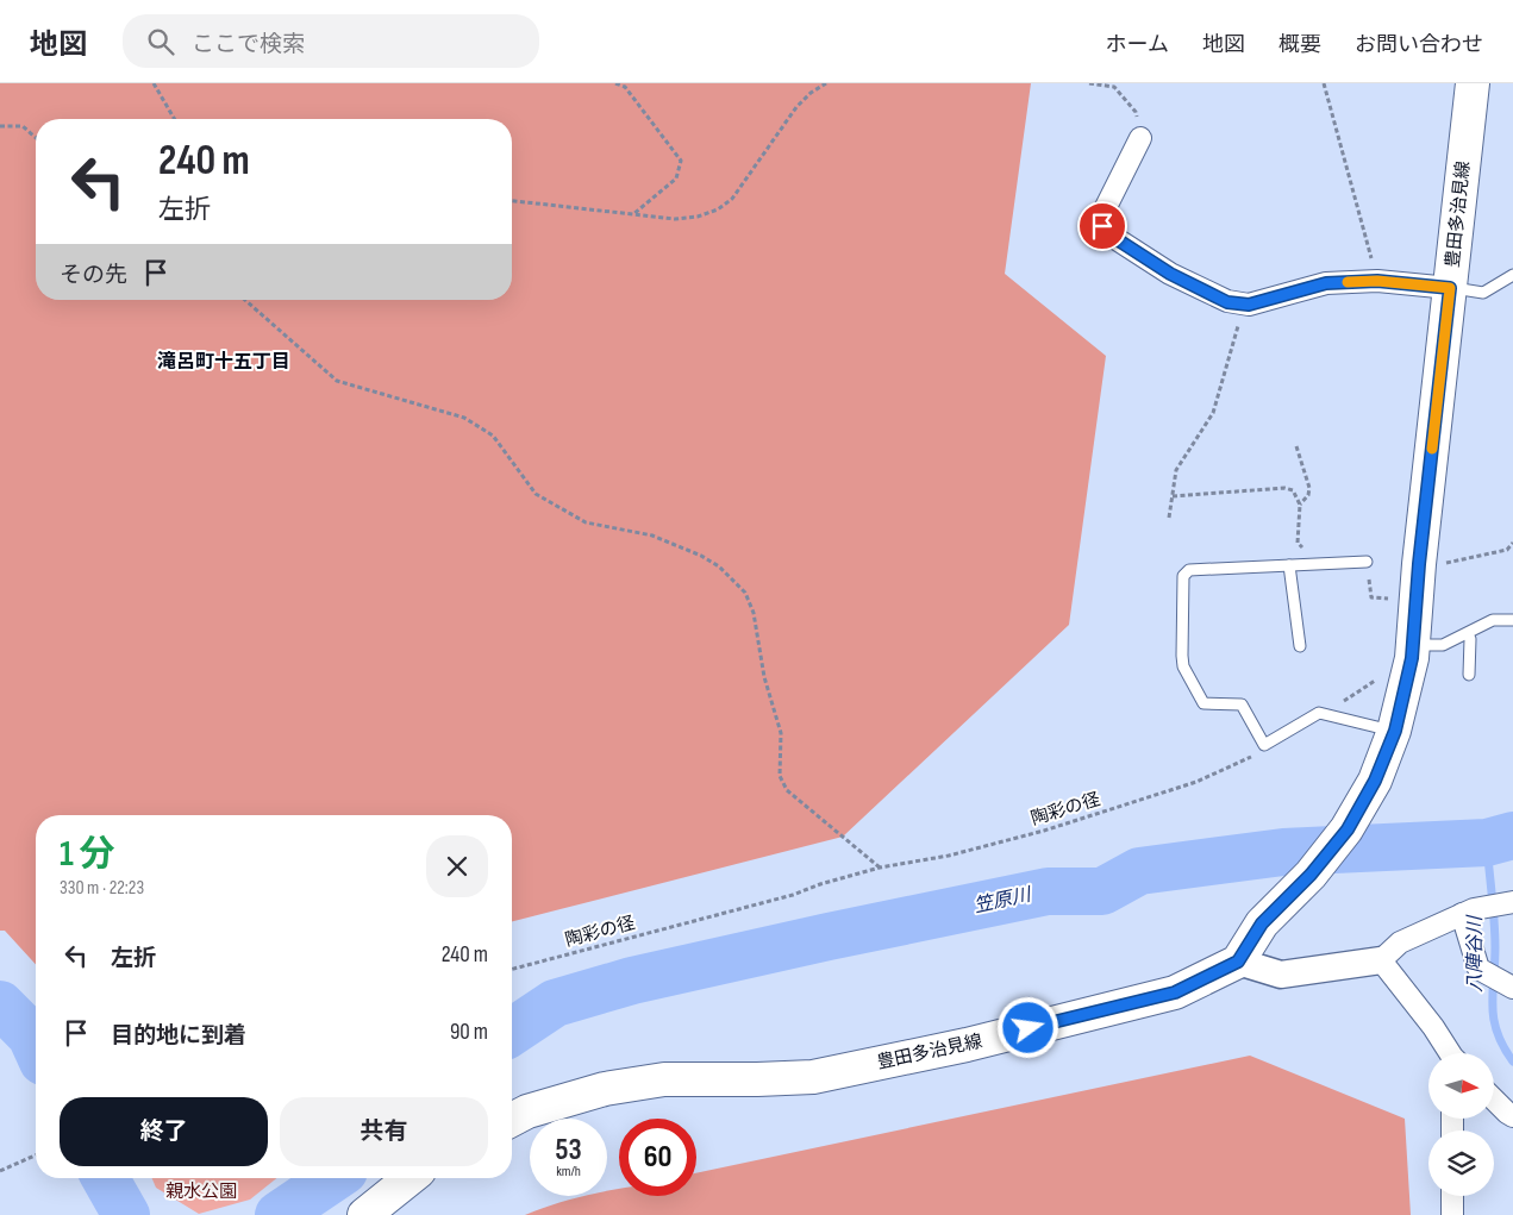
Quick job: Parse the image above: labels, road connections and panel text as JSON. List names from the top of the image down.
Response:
{
  "streets": {
    "main road": ["豊田多治見線"],
    "path": ["陶彩の径"]
  },
  "districts": ["滝呂町十五丁目"],
  "water": ["笠原川", "八陣谷川"],
  "parks": ["親水公園"],
  "north": "right",
  "page": {
    "header": "地図",
    "search": "ここで検索",
    "nav": [
      "ホーム",
      "地図",
      "概要",
      "お問い合わせ"
    ],
    "turn": ["240 m", "左折"],
    "then": "その先",
    "heading": ["1 分", "330 m · 22:23"],
    "list": [
      {
        "name": "左折",
        "value": "240 m"
      },
      {
        "name": "目的地に到着",
        "value": "90 m"
      }
    ],
    "buttons": ["終了", "共有"],
    "speed": "53 km/h",
    "limit": "60"
  }
}
